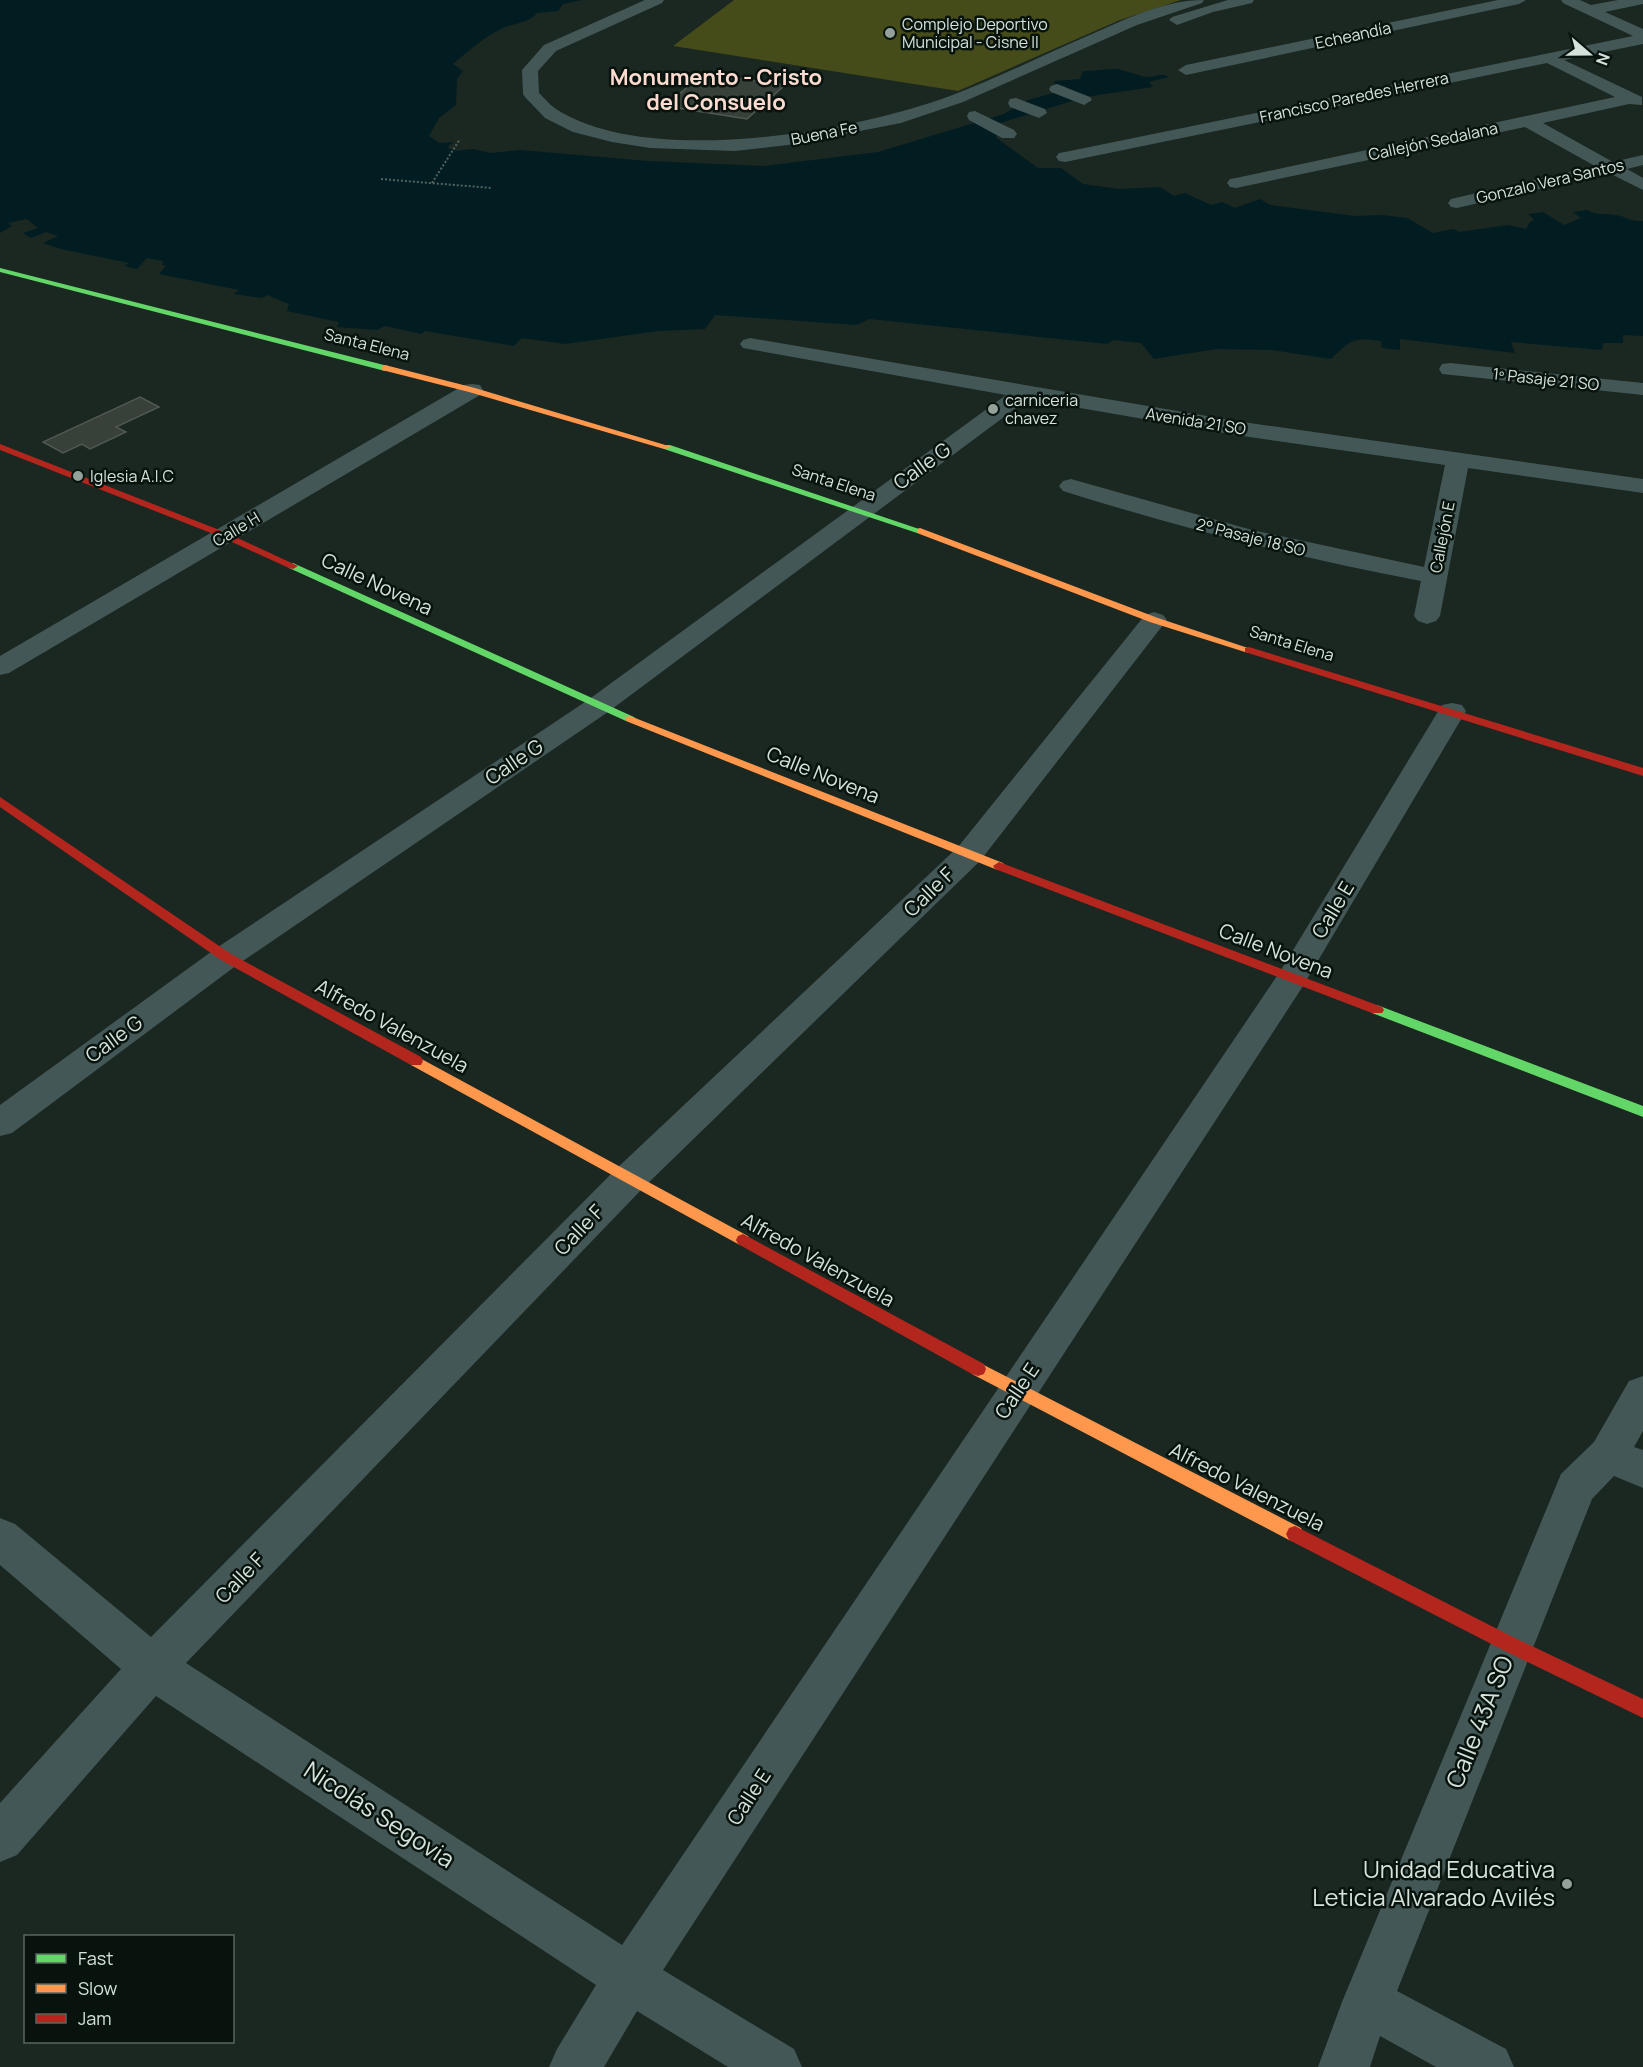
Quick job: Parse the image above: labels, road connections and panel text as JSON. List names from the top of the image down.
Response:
{
  "streets": {
    "street": [
      "Echeandía",
      "Francisco Paredes Herrera",
      "Buena Fe",
      "Callejón Sedalana",
      "Gonzalo Vera Santos",
      "Santa Elena",
      "1º Pasaje 21 SO",
      "Avenida 21 SO",
      "Calle G",
      "Calle H",
      "2° Pasaje 18 SO",
      "Callejón E",
      "Calle Novena",
      "Calle F",
      "Calle E",
      "Alfredo Valenzuela",
      "Calle 43A SO",
      "Nicolás Segovia"
    ]
  },
  "crossings": [
    ["Santa Elena", "Calle G"],
    ["Santa Elena", "Calle H"],
    ["Santa Elena", "Calle F"],
    ["Santa Elena", "Calle E"],
    ["Avenida 21 SO", "Calle G"],
    ["Avenida 21 SO", "Callejón E"],
    ["Calle G", "Calle Novena"],
    ["Calle G", "Alfredo Valenzuela"],
    ["Calle H", "Calle Novena"],
    ["2° Pasaje 18 SO", "Callejón E"],
    ["Calle Novena", "Calle F"],
    ["Calle Novena", "Calle E"],
    ["Calle F", "Alfredo Valenzuela"],
    ["Calle F", "Nicolás Segovia"],
    ["Calle E", "Alfredo Valenzuela"],
    ["Calle E", "Nicolás Segovia"],
    ["Alfredo Valenzuela", "Calle 43A SO"]
  ],
  "districts": ["Monumento - Cristo del Consuelo"],
  "places": [
    "Complejo Deportivo Municipal - Cisne II",
    "carniceria chavez",
    "Iglesia A.I.C",
    "Unidad Educativa Leticia Alvarado Avilés"
  ],
  "legend": ["Fast", "Slow", "Jam"],
  "north": "right"
}
